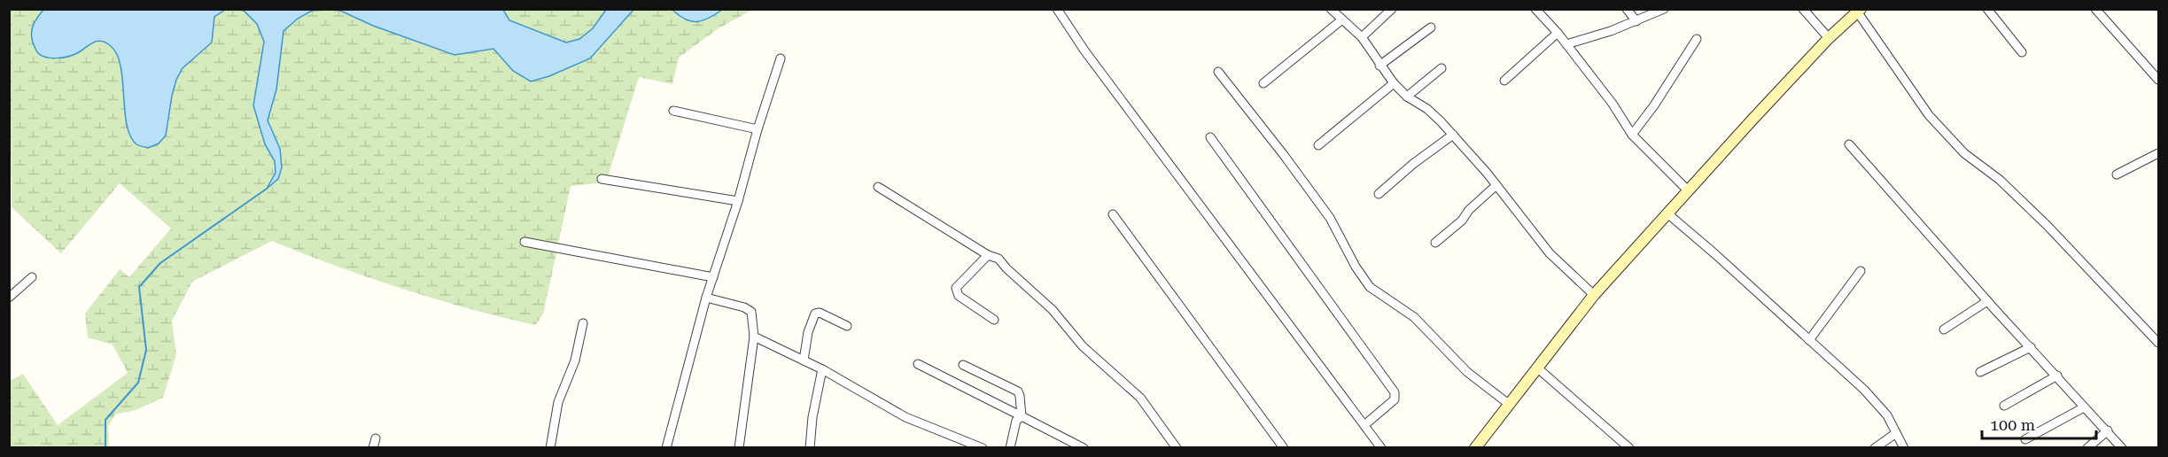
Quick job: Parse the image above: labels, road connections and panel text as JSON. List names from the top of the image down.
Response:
{
  "scale_bar": "100 m"
}
